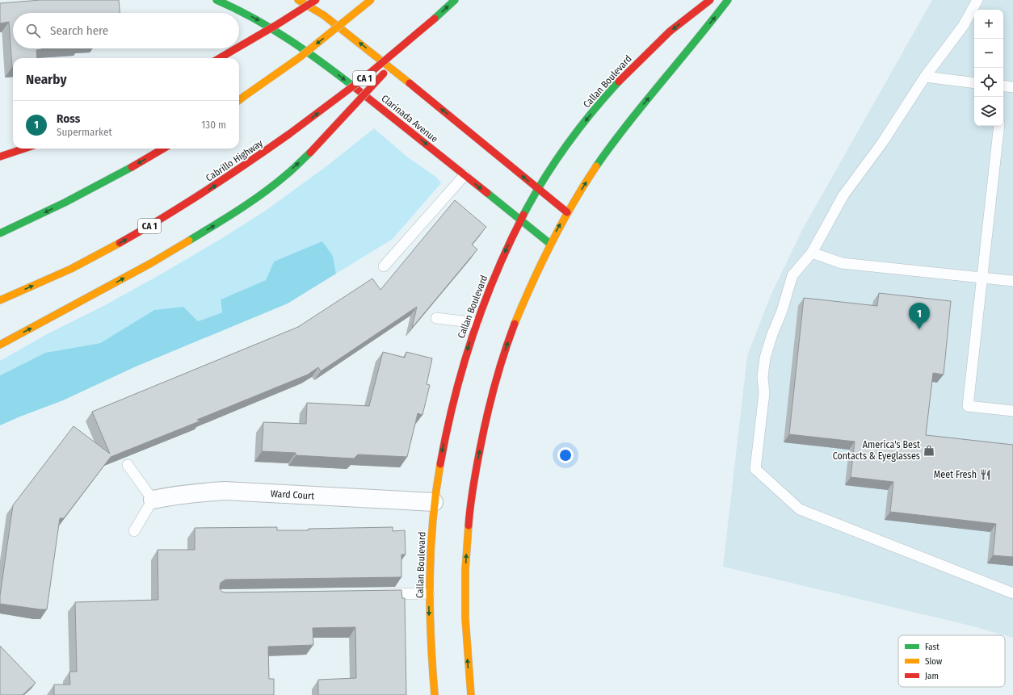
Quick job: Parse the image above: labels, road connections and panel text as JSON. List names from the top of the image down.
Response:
{
  "streets": {
    "main road": [
      "CA 1",
      "Callan Boulevard",
      "Clarinada Avenue",
      "Cabrillo Highway"
    ],
    "street": ["Ward Court"]
  },
  "crossings": [
    ["Callan Boulevard", "Clarinada Avenue"],
    ["Callan Boulevard", "Ward Court"]
  ],
  "places": {
    "shop": ["America's Best Contacts & Eyeglasses"],
    "restaurant": ["Meet Fresh"]
  },
  "legend": ["Fast", "Slow", "Jam"],
  "page": {
    "map_buttons": ["+", "−"],
    "search": "Search here",
    "heading": "Nearby",
    "list": [
      {
        "mark": "1",
        "name": "Ross",
        "note": "Supermarket",
        "value": "130 m"
      }
    ],
    "pins": "1"
  }
}
